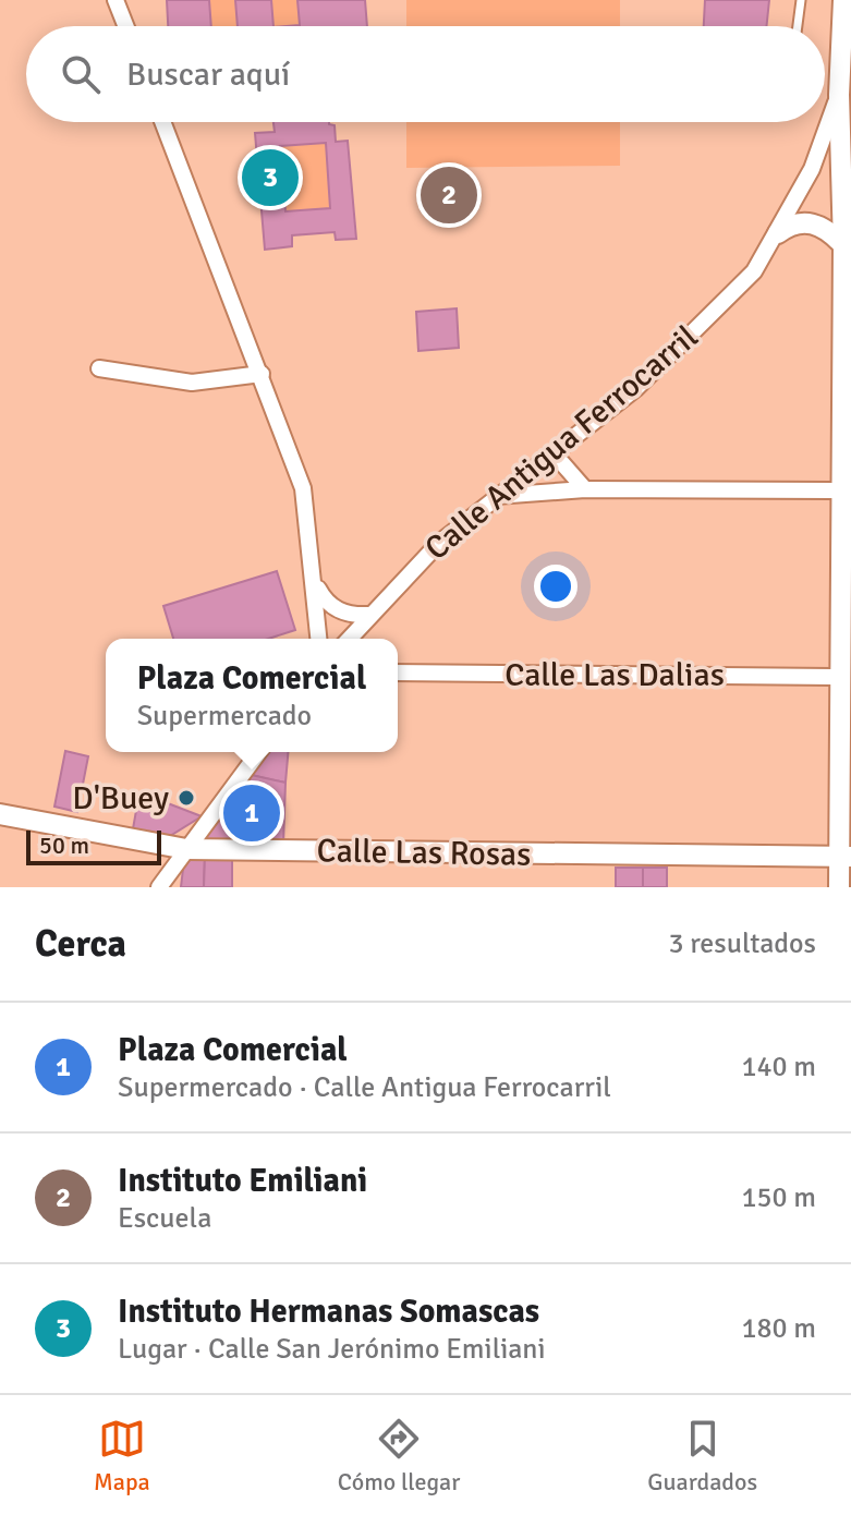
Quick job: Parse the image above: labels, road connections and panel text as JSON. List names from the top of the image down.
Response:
{
  "streets": {
    "street": ["Calle Antigua Ferrocarril", "Calle Las Dalias", "Calle Las Rosas"]
  },
  "places": ["D'Buey"],
  "scale_bar": "50 m",
  "page": {
    "search": "Buscar aquí",
    "pins": ["3", "2", "1"],
    "popup": ["Plaza Comercial", "Supermercado"],
    "scale": "50 m",
    "heading": ["Cerca", "3 resultados"],
    "list": [
      {
        "mark": "1",
        "name": "Plaza Comercial",
        "note": "Supermercado · Calle Antigua Ferrocarril",
        "value": "140 m"
      },
      {
        "mark": "2",
        "name": "Instituto Emiliani",
        "note": "Escuela",
        "value": "150 m"
      },
      {
        "mark": "3",
        "name": "Instituto Hermanas Somascas",
        "note": "Lugar · Calle San Jerónimo Emiliani",
        "value": "180 m"
      }
    ],
    "nav": ["Mapa", "Cómo llegar", "Guardados"]
  }
}
